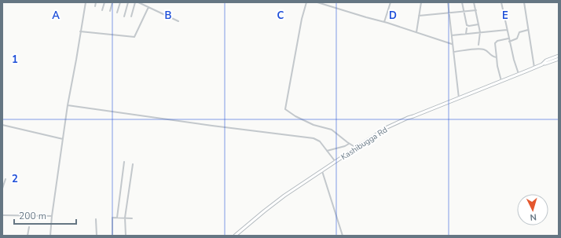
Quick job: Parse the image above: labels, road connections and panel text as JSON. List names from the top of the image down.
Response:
{
  "streets": {
    "main road": ["Kashibugga Rd"]
  },
  "scale_bar": "200 m",
  "north": "bottom",
  "grid": {
    "columns": [
      "A",
      "B",
      "C",
      "D",
      "E"
    ],
    "rows": ["1", "2"]
  }
}
